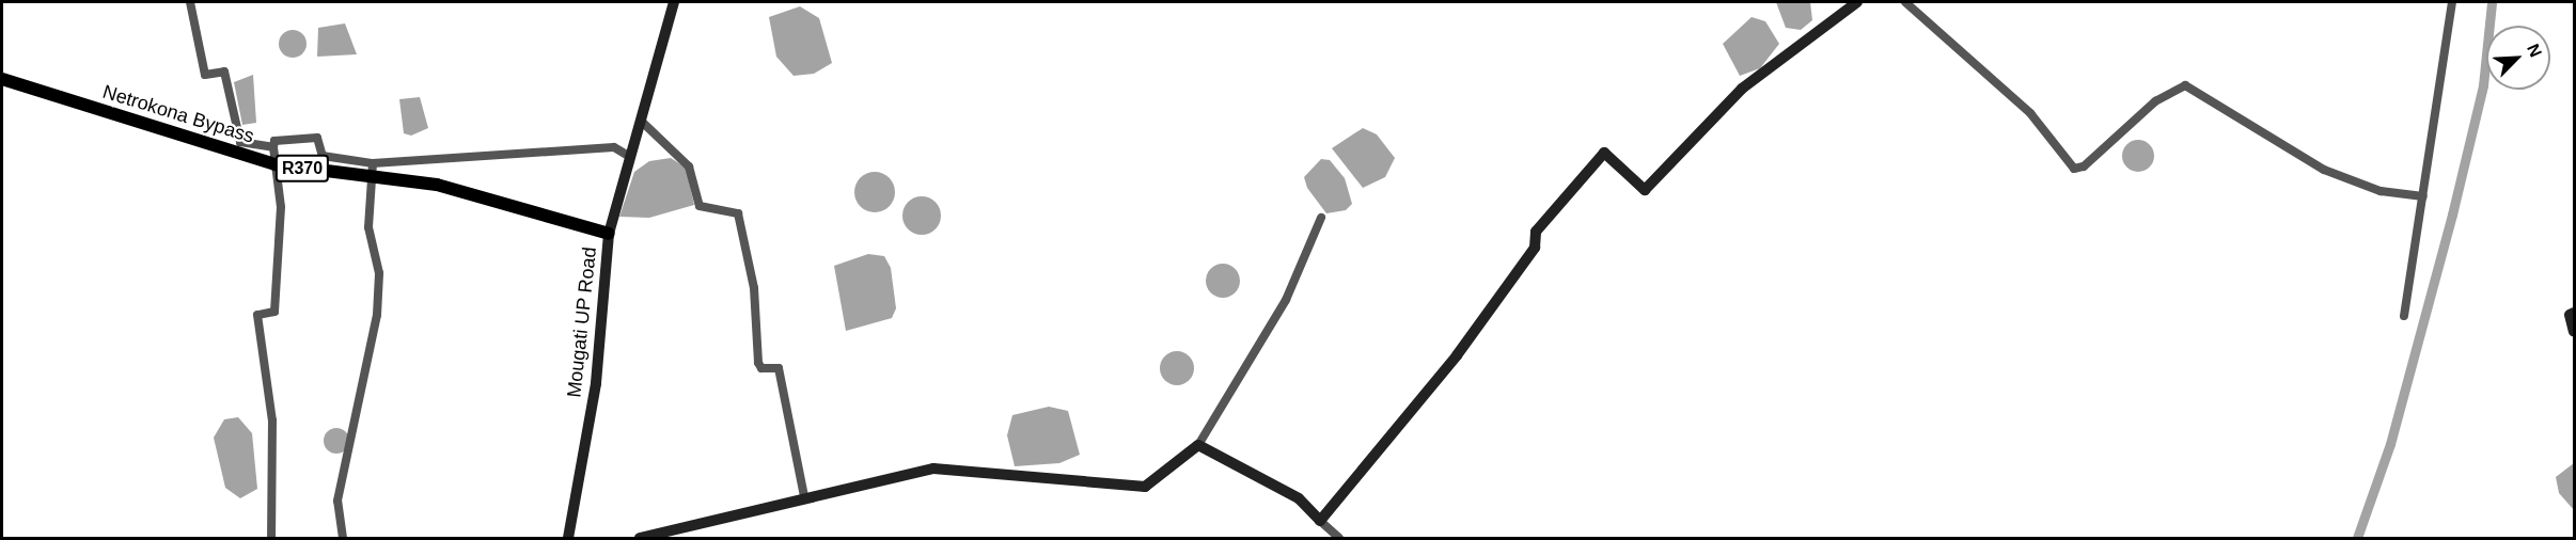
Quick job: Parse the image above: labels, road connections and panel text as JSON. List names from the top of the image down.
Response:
{
  "streets": {
    "main road": ["Netrokona Bypass", "R370"],
    "street": ["Mougati UP Road"]
  },
  "crossings": [
    ["Netrokona Bypass", "Mougati UP Road"]
  ],
  "north": "top right"
}
